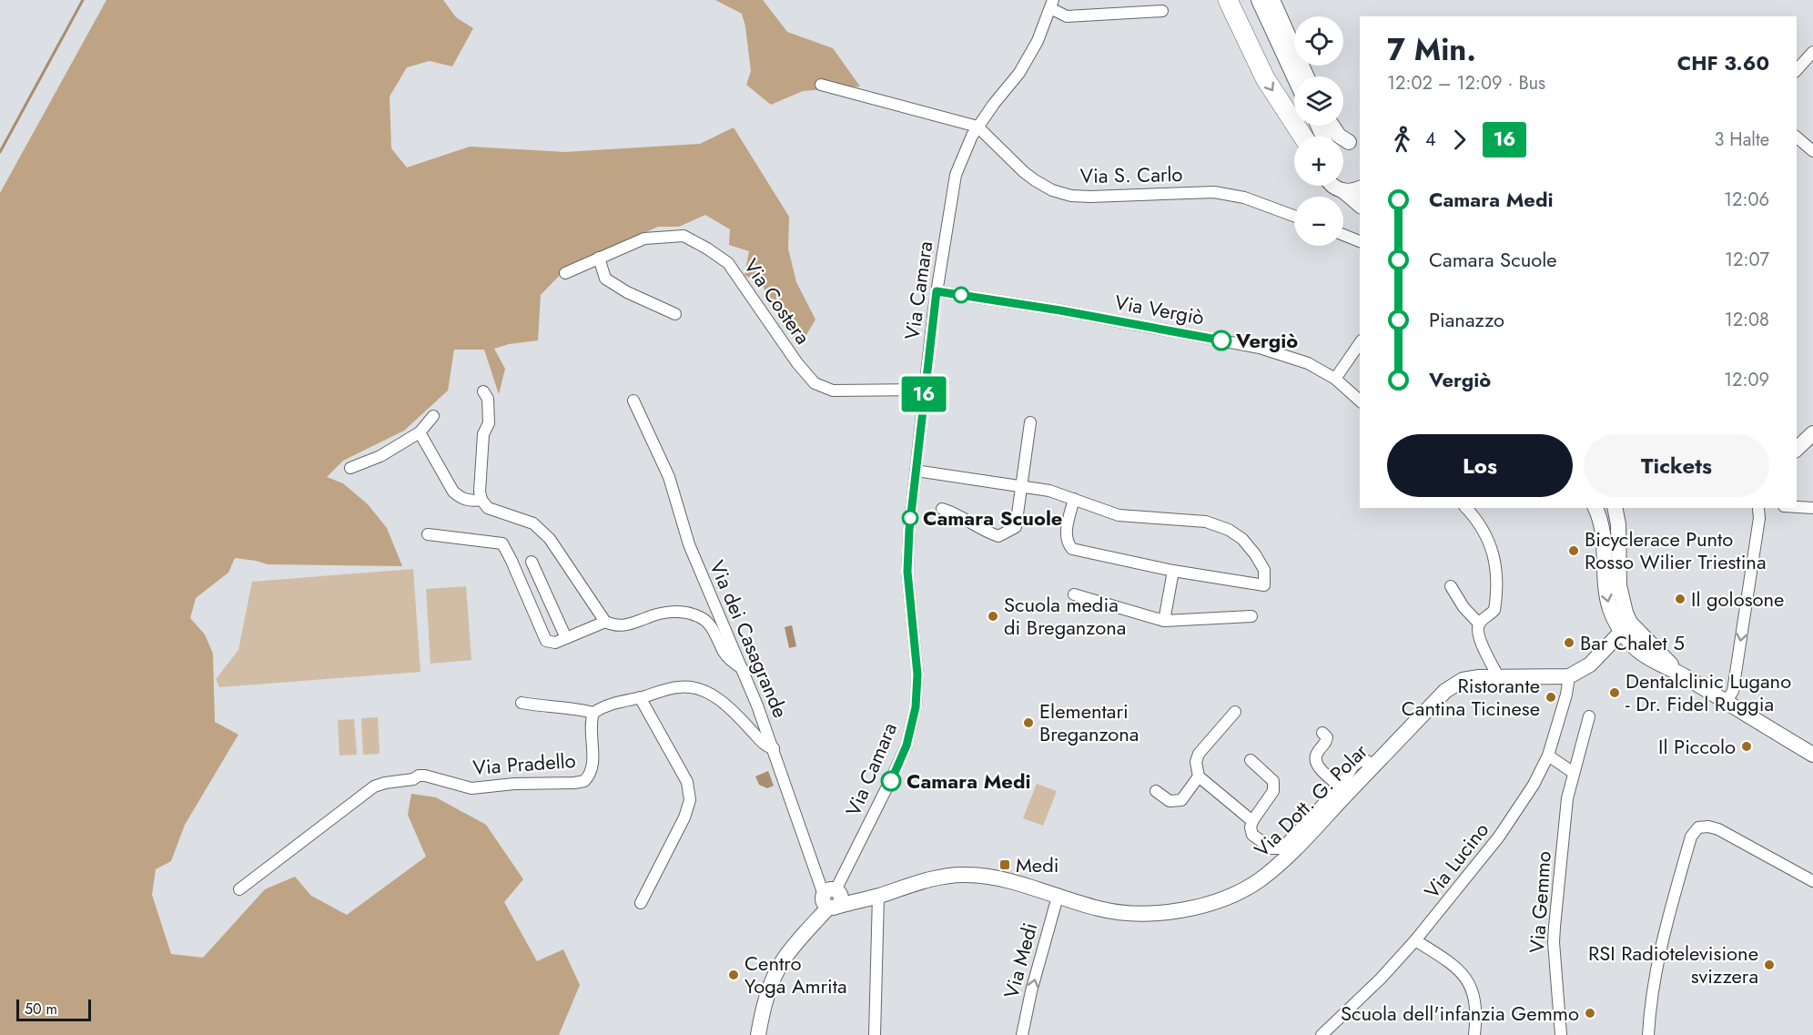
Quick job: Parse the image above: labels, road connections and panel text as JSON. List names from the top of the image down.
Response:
{
  "streets": {
    "street": [
      "Via S. Carlo",
      "Via Camara",
      "Via Costera",
      "Via Vergiò",
      "Via dei Casagrande",
      "Via Pradello",
      "Via Dott. G. Polar",
      "Via Lucino",
      "Via Gemmo",
      "Via Medi"
    ]
  },
  "crossings": [
    ["Via S. Carlo", "Via Camara"],
    ["Via Camara", "Via Costera"],
    ["Via Camara", "Via Vergiò"],
    ["Via Camara", "Via dei Casagrande"],
    ["Via Camara", "Via Dott. G. Polar"],
    ["Via dei Casagrande", "Via Dott. G. Polar"],
    ["Via Dott. G. Polar", "Via Lucino"],
    ["Via Dott. G. Polar", "Via Medi"]
  ],
  "one_way": ["Via Medi"],
  "places": {
    "other": [
      "Vergiò",
      "Camara Scuole",
      "Bicyclerace Punto Rosso Wilier Triestina",
      "Il golosone",
      "Scuola media di Breganzona",
      "Bar Chalet 5",
      "Dentalclinic Lugano - Dr. Fidel Ruggia",
      "Ristorante Cantina Ticinese",
      "Elementari Breganzona",
      "Il Piccolo",
      "Camara Medi",
      "RSI Radiotelevisione svizzera",
      "Centro Yoga Amrita",
      "Scuola dell'infanzia Gemmo"
    ],
    "transit": ["Medi"]
  },
  "lines": ["bus line 16"],
  "scale_bar": "50 m",
  "page": {
    "on_map": "16",
    "map_buttons": ["+", "−"],
    "heading": ["7 Min.", "12:02 – 12:09 · Bus", "CHF 3.60"],
    "legs": ["4", "16", "3 Halte"],
    "list": [
      {
        "name": "Camara Medi",
        "value": "12:06"
      },
      {
        "name": "Camara Scuole",
        "value": "12:07"
      },
      {
        "name": "Pianazzo",
        "value": "12:08"
      },
      {
        "name": "Vergiò",
        "value": "12:09"
      }
    ],
    "buttons": ["Los", "Tickets"],
    "scale": "50 m"
  }
}
